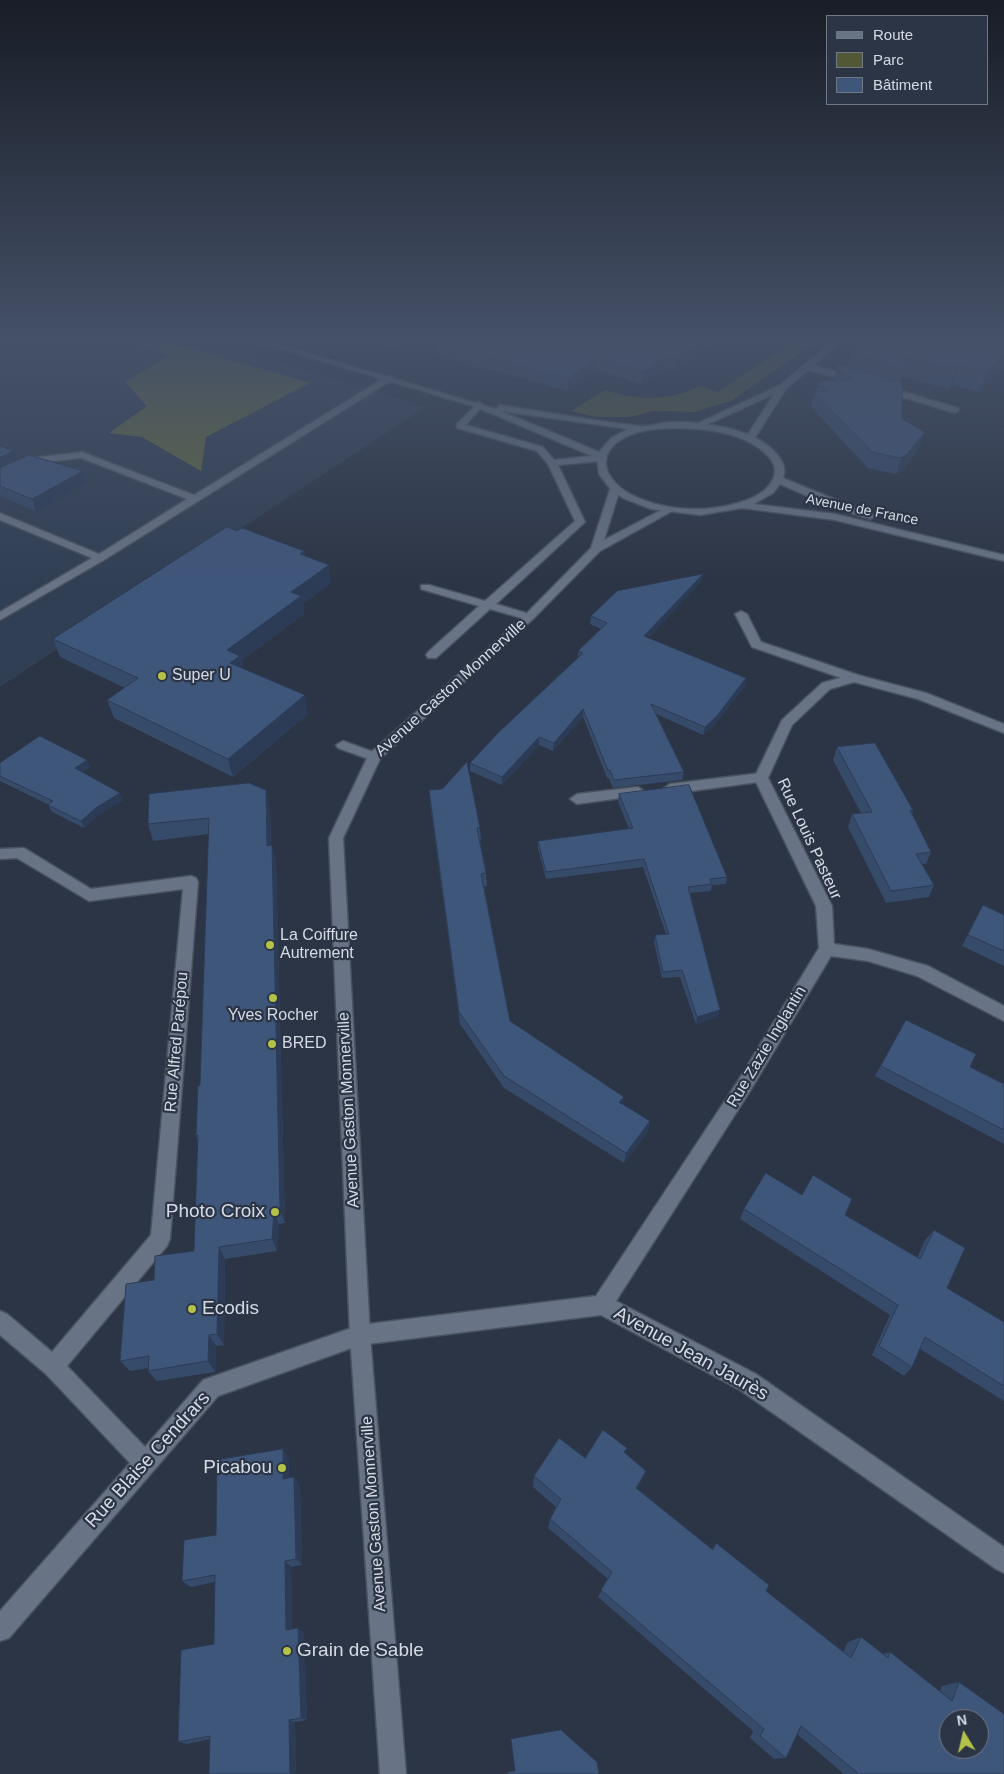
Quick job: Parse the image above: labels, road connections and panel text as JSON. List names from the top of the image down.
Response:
{
  "streets": {
    "street": [
      "Avenue de France",
      "Avenue Gaston Monnerville",
      "Rue Louis Pasteur",
      "Rue Alfred Parépou",
      "Rue Zazie Inglantin",
      "Avenue Jean Jaurès",
      "Rue Blaise Cendrars"
    ]
  },
  "crossings": [
    ["Avenue Gaston Monnerville", "Avenue Jean Jaurès"],
    ["Avenue Gaston Monnerville", "Rue Blaise Cendrars"],
    ["Rue Louis Pasteur", "Rue Zazie Inglantin"],
    ["Rue Zazie Inglantin", "Avenue Jean Jaurès"],
    ["Avenue Jean Jaurès", "Rue Blaise Cendrars"]
  ],
  "places": [
    "Super U",
    "La Coiffure Autrement",
    "Yves Rocher",
    "BRED",
    "Photo Croix",
    "Ecodis",
    "Picabou",
    "Grain de Sable"
  ],
  "legend": ["Route", "Parc", "Bâtiment"],
  "north": "top"
}
